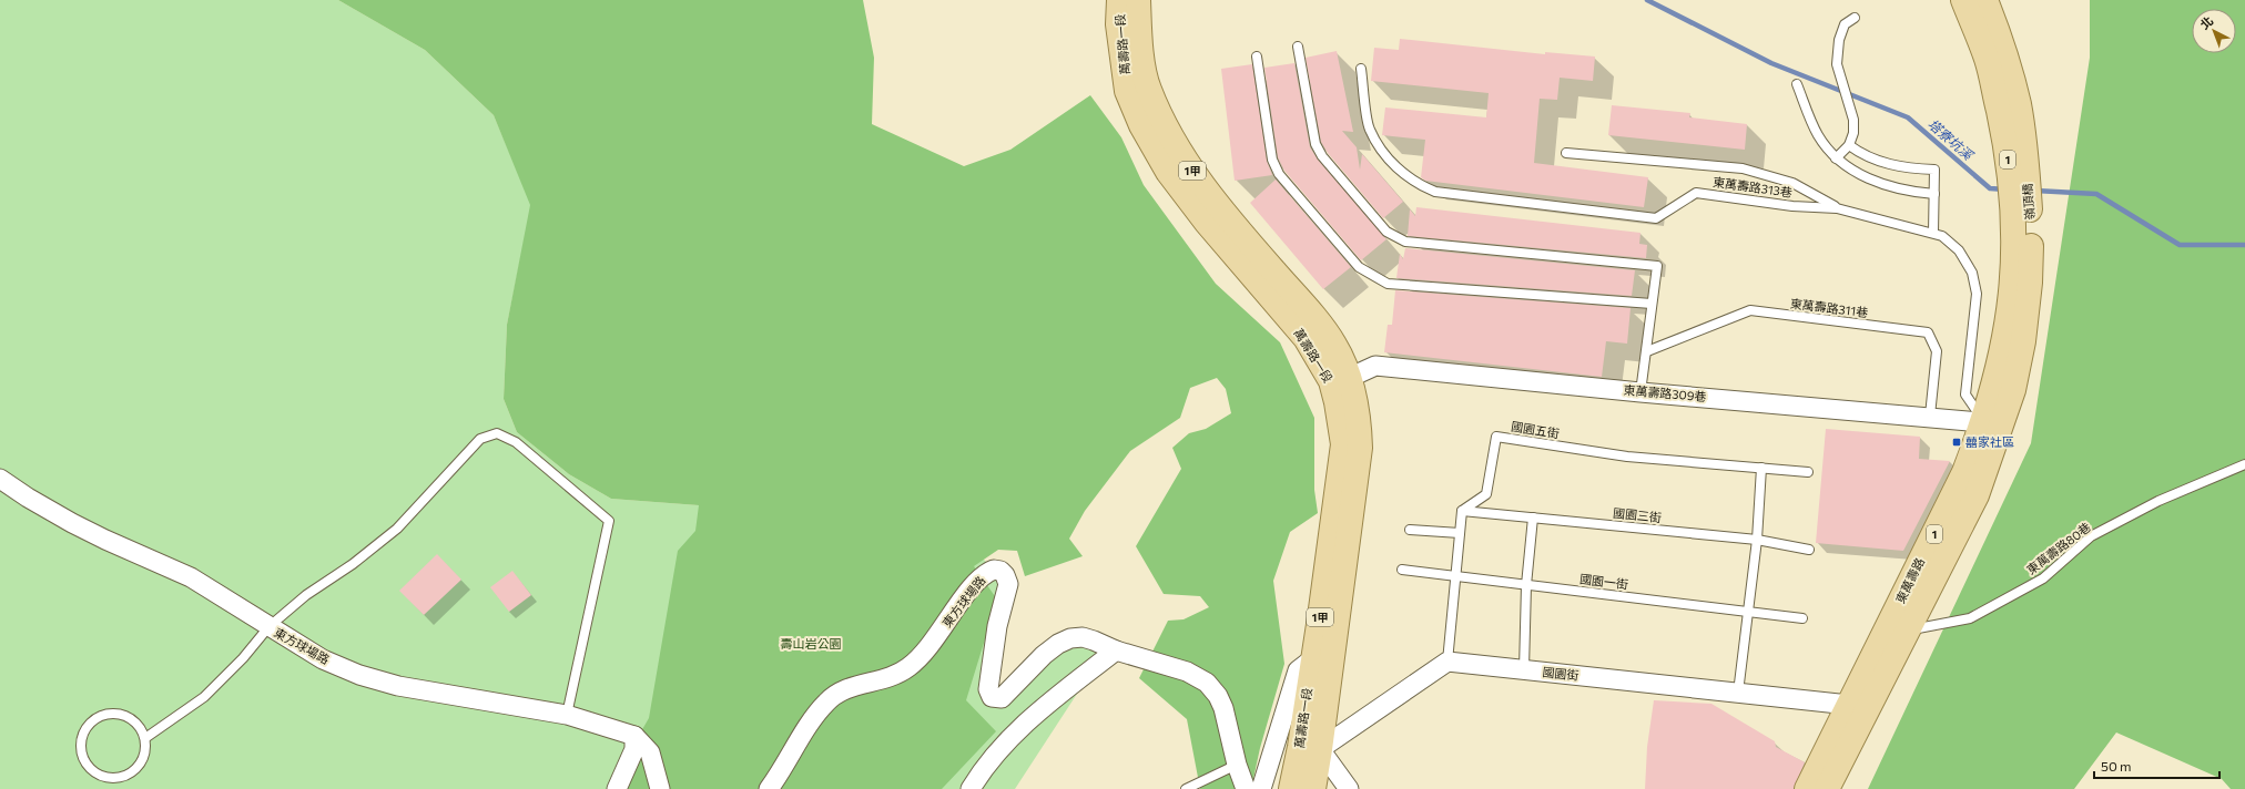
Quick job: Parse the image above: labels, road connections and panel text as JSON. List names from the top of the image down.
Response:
{
  "streets": {
    "main road": [
      "萬壽路一段",
      "1",
      "1甲",
      "嶺頂橋",
      "東萬壽路"
    ],
    "street": ["東萬壽路309巷", "東方球場路", "國園街"],
    "lane": [
      "東萬壽路313巷",
      "東萬壽路311巷",
      "國園五街",
      "國園三街",
      "東萬壽路80巷",
      "國園一街"
    ]
  },
  "crossings": [
    ["萬壽路一段", "東萬壽路309巷"],
    ["1", "嶺頂橋"],
    ["東萬壽路313巷", "東萬壽路309巷"],
    ["東萬壽路313巷", "東萬壽路"],
    ["嶺頂橋", "東萬壽路"],
    ["東萬壽路311巷", "東萬壽路309巷"],
    ["東萬壽路309巷", "東萬壽路"],
    ["國園五街", "國園三街"],
    ["東萬壽路80巷", "東萬壽路"],
    ["東萬壽路", "國園街"]
  ],
  "water": ["塔寮坑溪"],
  "parks": ["壽山岩公園"],
  "places": {
    "transit": ["囍家社區"]
  },
  "scale_bar": "50 m",
  "north": "top left"
}
